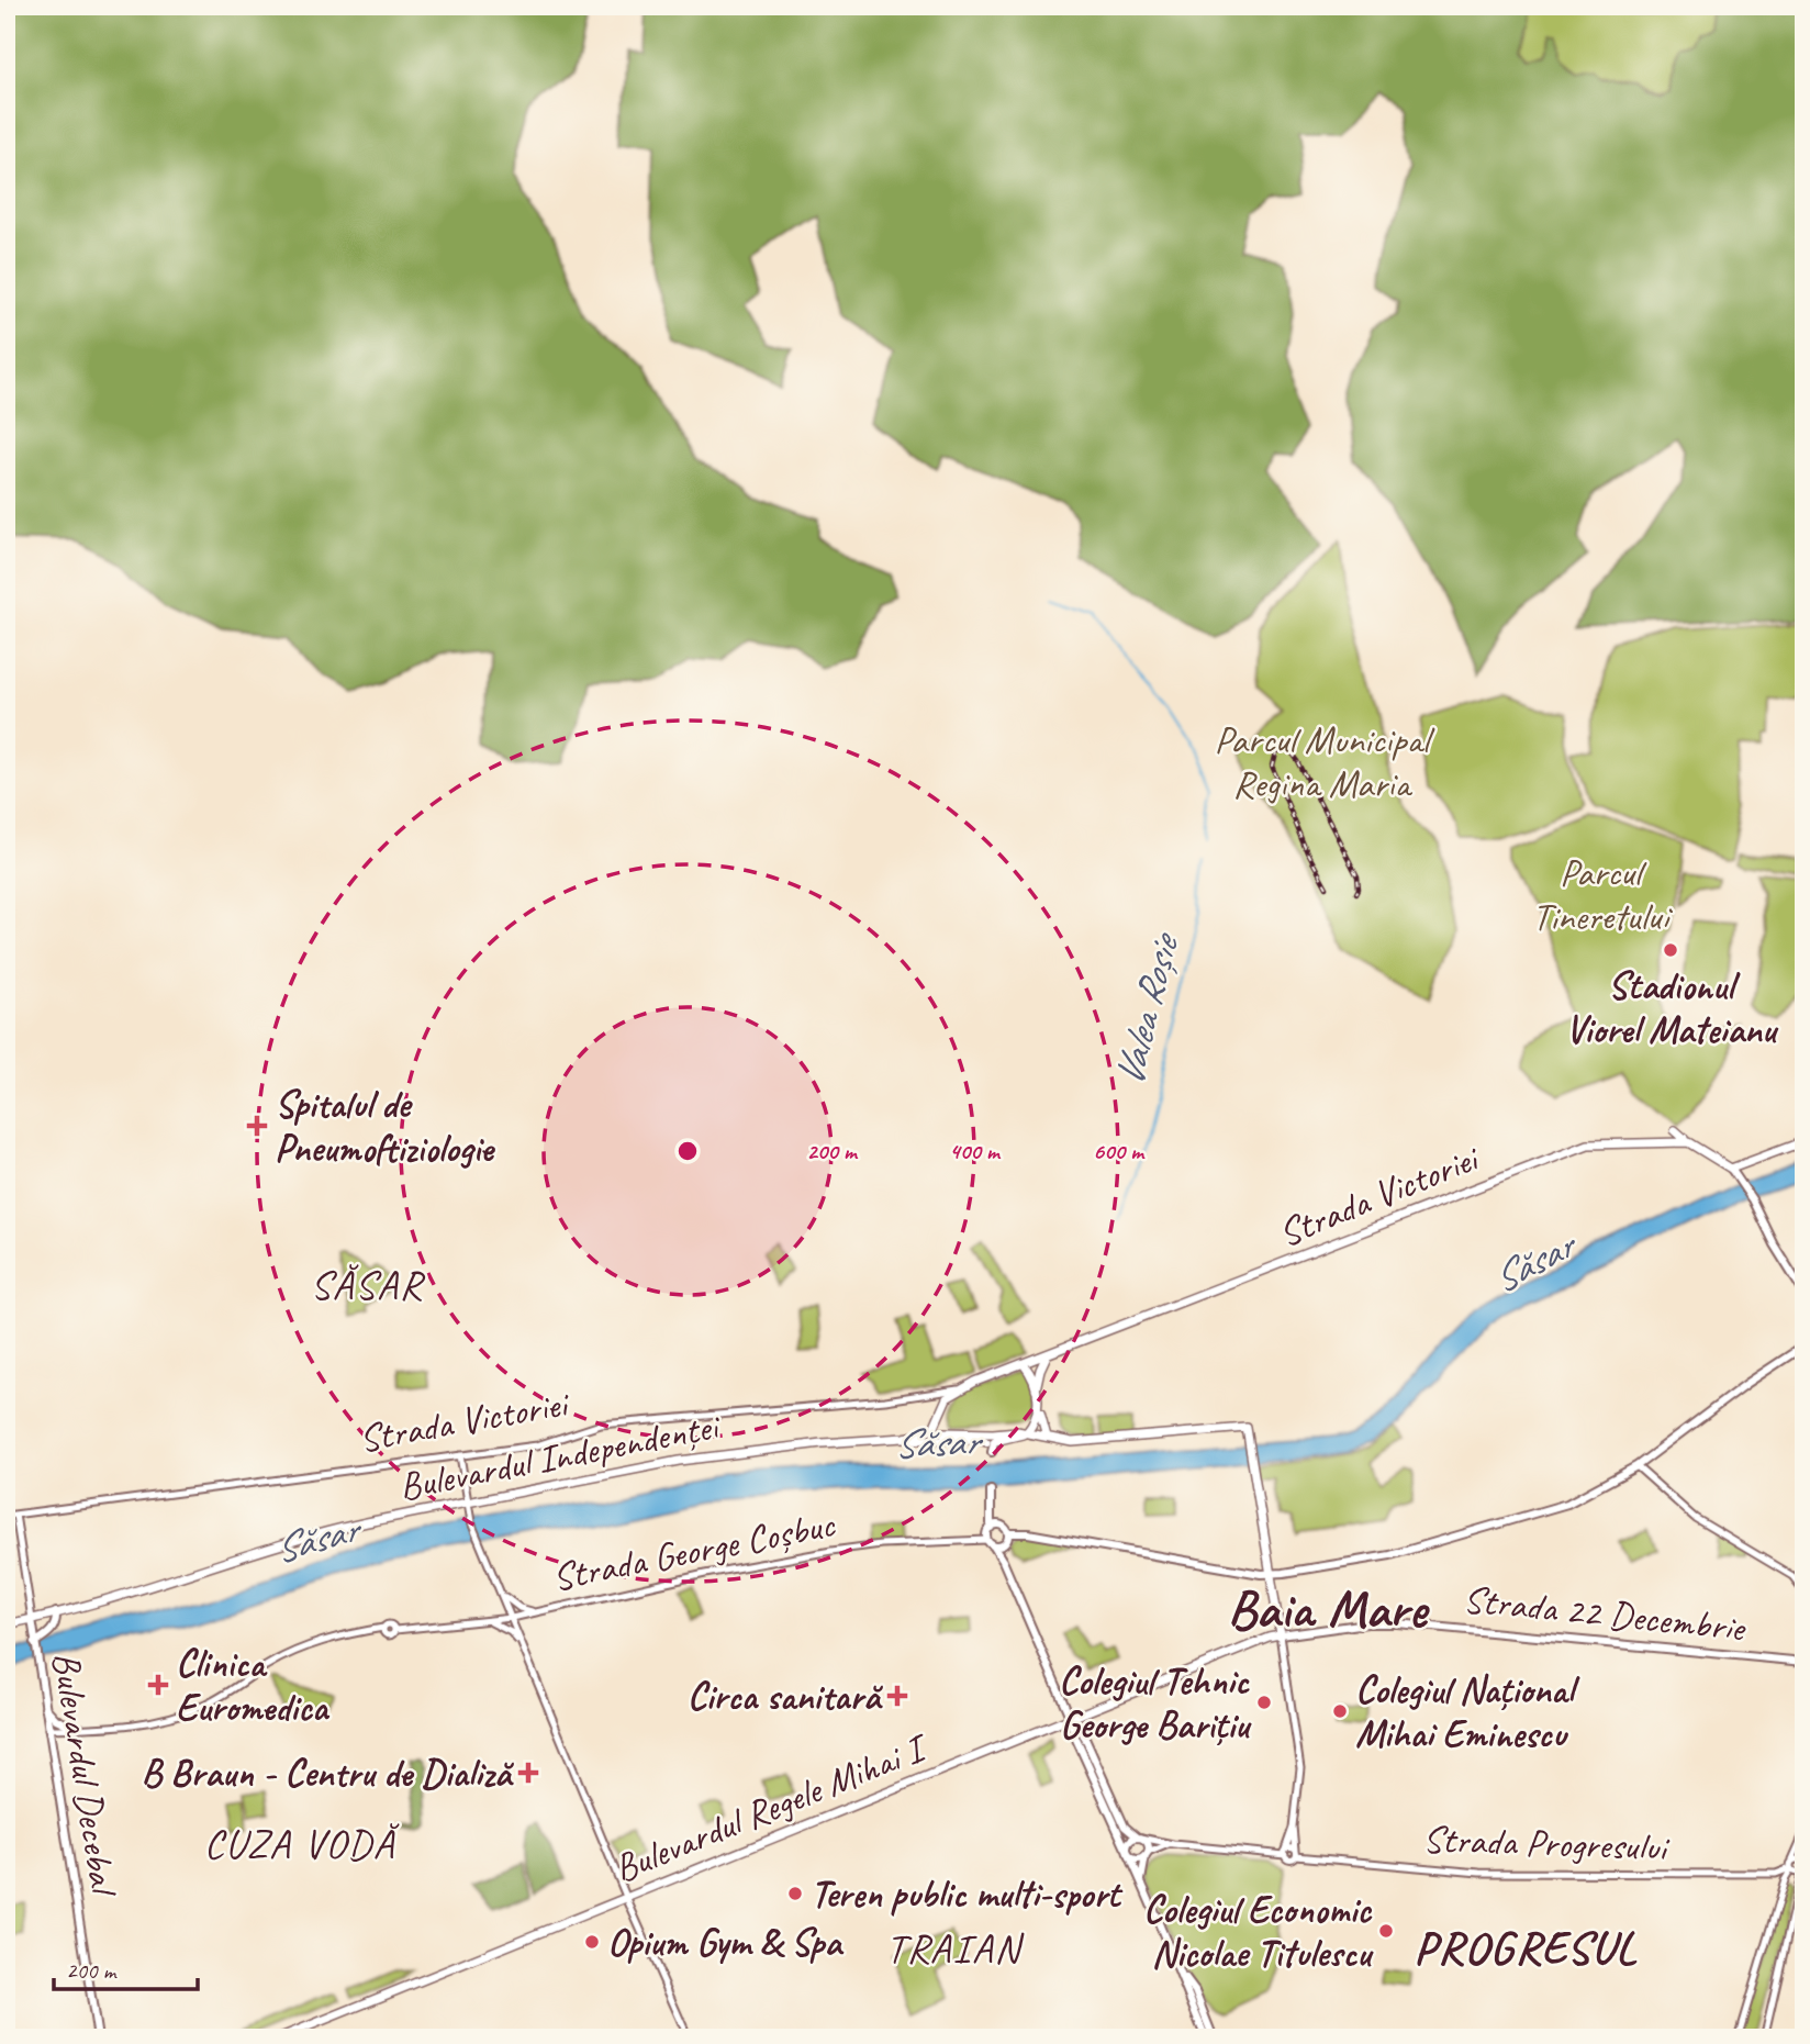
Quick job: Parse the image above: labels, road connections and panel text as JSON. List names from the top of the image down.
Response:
{
  "streets": {
    "main road": [
      "Strada Victoriei",
      "Bulevardul Independenței",
      "Strada 22 Decembrie",
      "Bulevardul Decebal",
      "Bulevardul Regele Mihai I"
    ],
    "street": ["Strada George Coșbuc", "Strada Progresului"]
  },
  "crossings": [
    ["Strada Victoriei", "Bulevardul Independenței"],
    ["Strada Victoriei", "Bulevardul Decebal"],
    ["Bulevardul Independenței", "Bulevardul Decebal"],
    ["Strada George Coșbuc", "Bulevardul Decebal"],
    ["Strada 22 Decembrie", "Bulevardul Regele Mihai I"]
  ],
  "districts": [
    "SĂSAR",
    "Baia Mare",
    "CUZA VODĂ",
    "TRAIAN",
    "PROGRESUL"
  ],
  "water": ["Valea Roșie", "Săsar"],
  "parks": ["Parcul Municipal Regina Maria", "Parcul Tineretului"],
  "places": {
    "other": [
      "Stadionul Viorel Mateianu",
      "Colegiul Tehnic George Barițiu",
      "Colegiul Național Mihai Eminescu",
      "Teren public multi-sport",
      "Colegiul Economic Nicolae Titulescu",
      "Opium Gym & Spa"
    ],
    "health": [
      "Spitalul de Pneumoftiziologie",
      "Clinica Euromedica",
      "Circa sanitară",
      "B Braun - Centru de Dializă"
    ]
  },
  "scale_bar": "200 m",
  "rings": ["200 m", "400 m", "600 m"]
}
